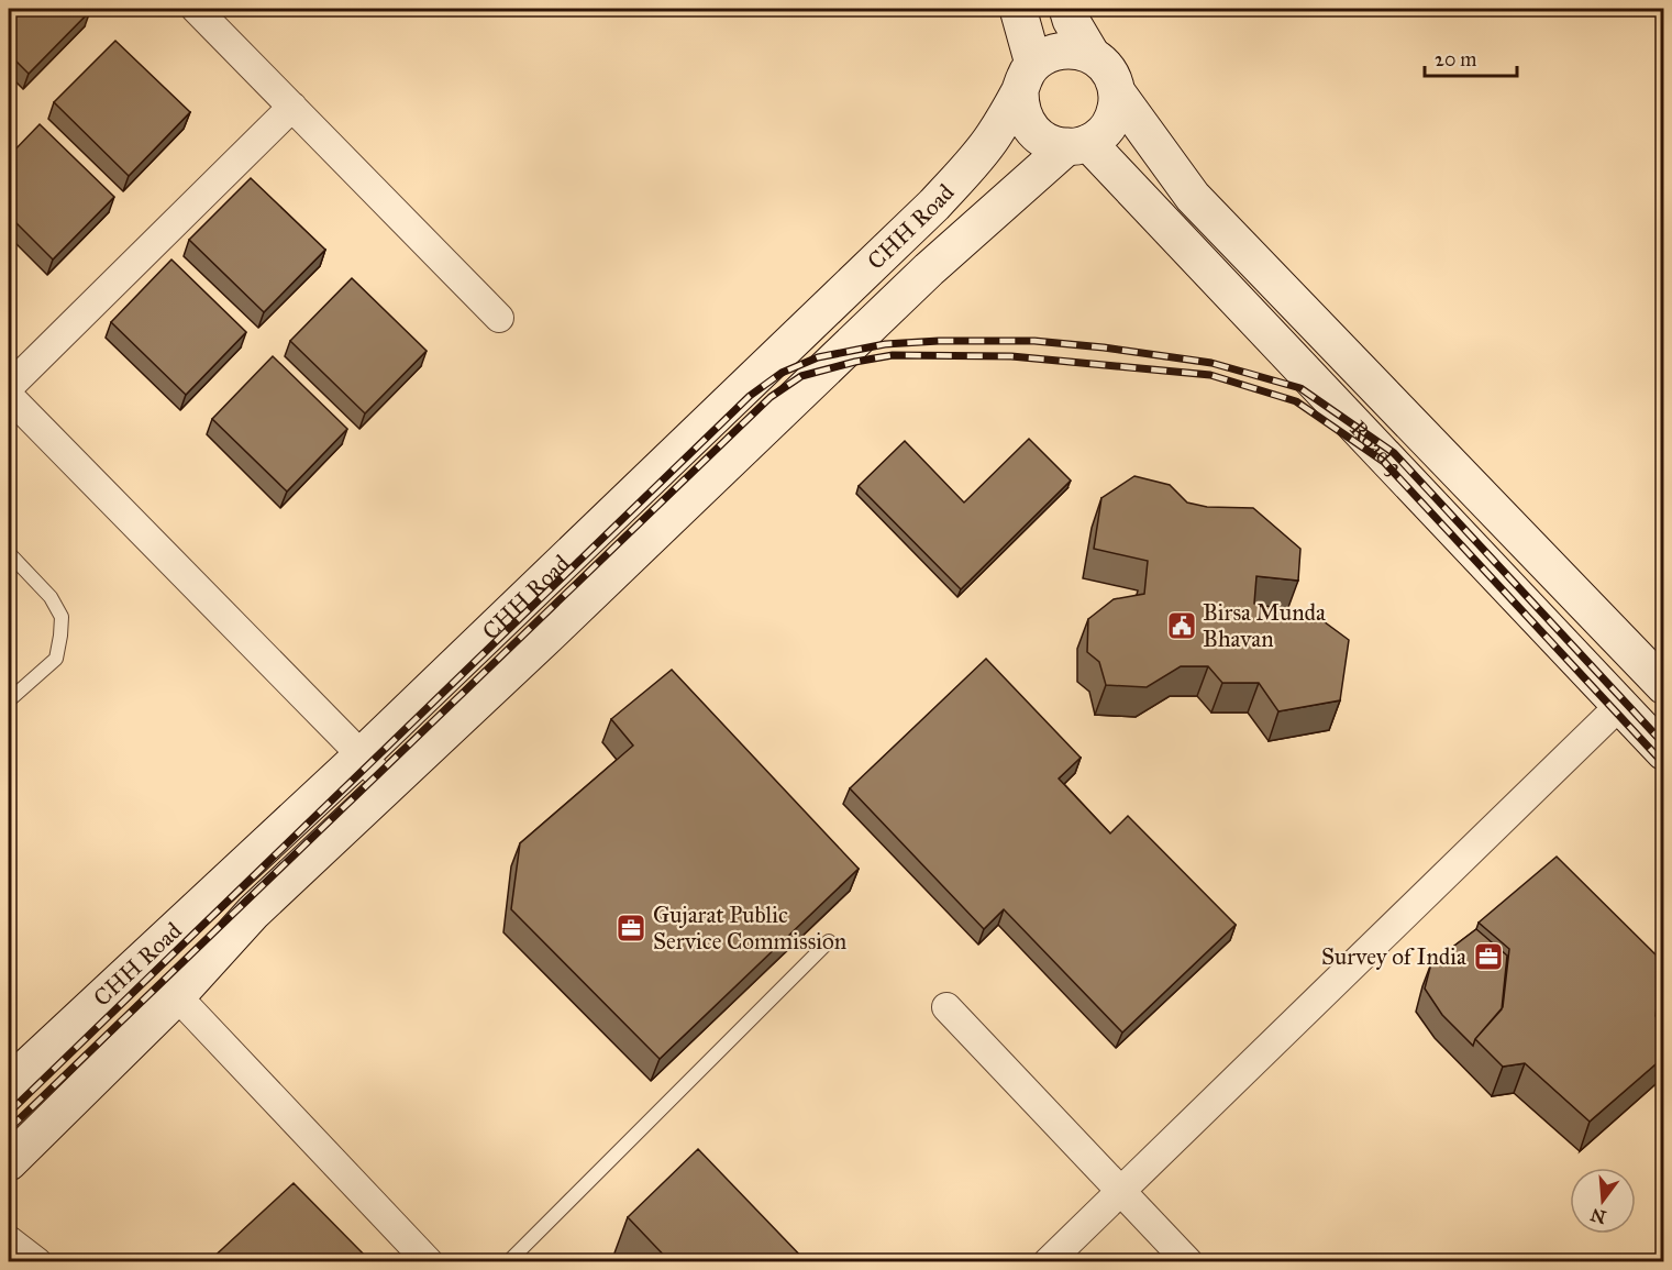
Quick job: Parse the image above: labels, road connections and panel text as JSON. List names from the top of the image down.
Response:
{
  "streets": {
    "street": ["CHH Road", "Road 3"]
  },
  "crossings": [
    ["CHH Road", "Road 3"]
  ],
  "places": {
    "public building": ["Birsa Munda Bhavan"],
    "office": ["Gujarat Public Service Commission", "Survey of India"]
  },
  "scale_bar": "20 m",
  "north": "bottom"
}
